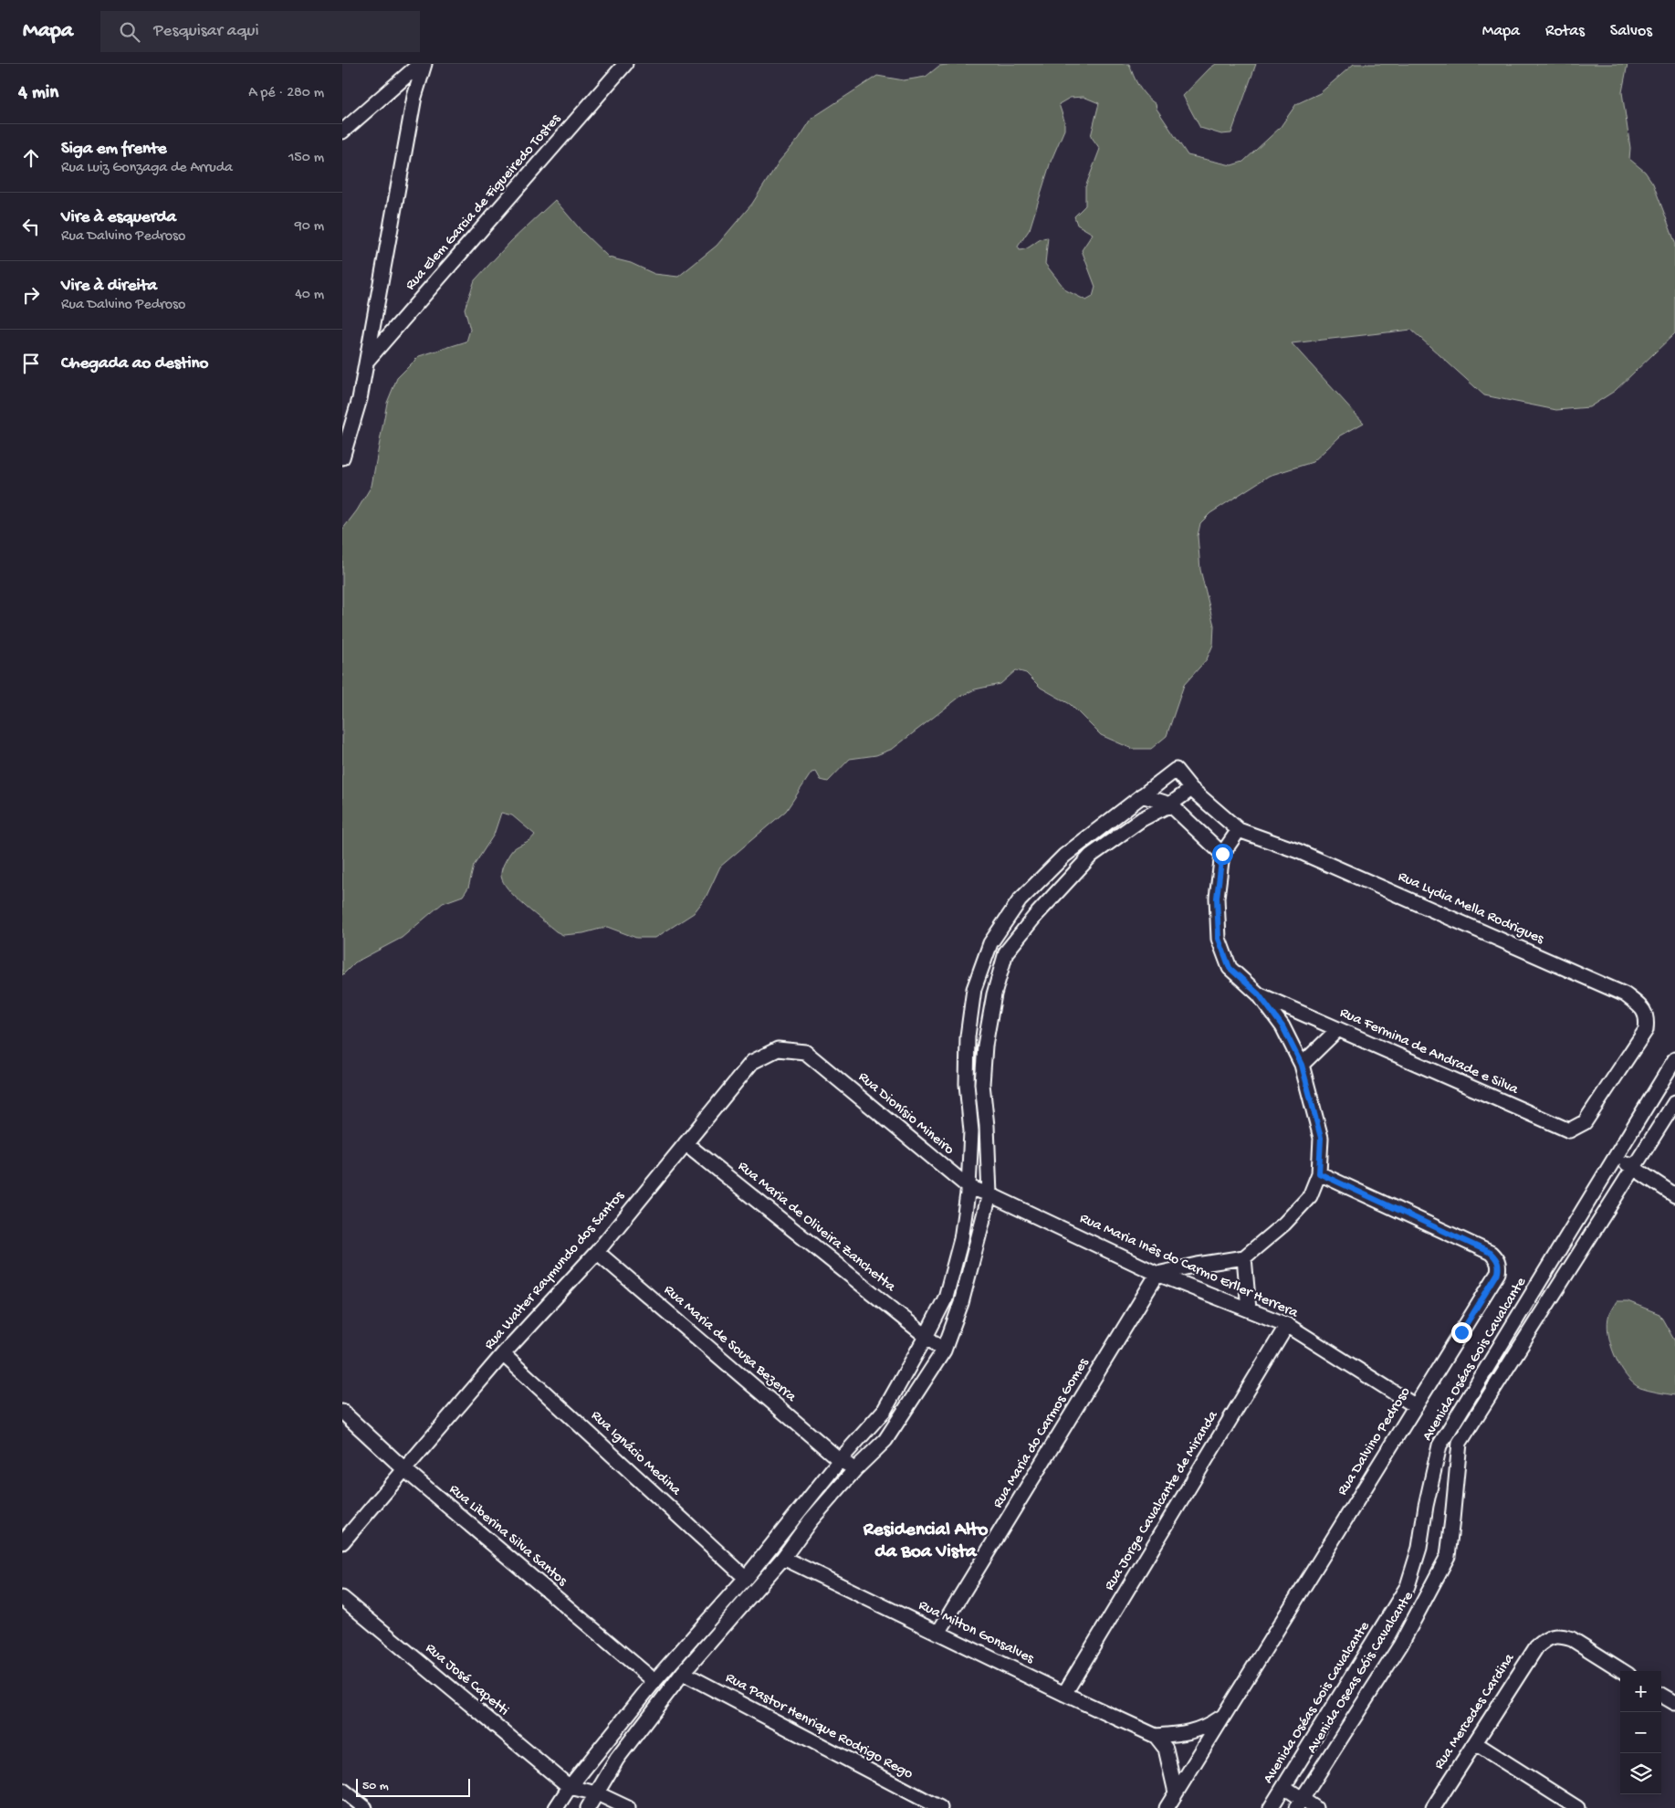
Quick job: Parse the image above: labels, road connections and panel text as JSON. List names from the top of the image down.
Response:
{
  "streets": {
    "street": [
      "Rua Elem Garcia de Figueiredo Tostes",
      "Rua Lydia Mella Rodrigues",
      "Rua Fermina de Andrade e Silva",
      "Rua Dionísio Mineiro",
      "Rua Maria de Oliveira Zanchetta",
      "Rua Maria Inês do Carmo Erller Herrera",
      "Rua Walter Raymundo dos Santos",
      "Rua Maria de Sousa Bezerra",
      "Avenida Oséas Gois Cavalcante",
      "Rua Maria do Carmos Gomes",
      "Rua Dalvino Pedroso",
      "Rua Ignácio Medina",
      "Rua Jorge Cavalcante de Miranda",
      "Rua Liberina Silva Santos",
      "Rua Milton Gonsalves",
      "Avenida Oseas Góis Cavalcante",
      "Rua José Capetti",
      "Rua Mercedes Cardina",
      "Rua Pastor Henrique Rodrigo Rego"
    ]
  },
  "crossings": [
    ["Rua Lydia Mella Rodrigues", "Rua Fermina de Andrade e Silva"],
    ["Rua Dionísio Mineiro", "Rua Maria Inês do Carmo Erller Herrera"],
    ["Rua Dionísio Mineiro", "Rua Walter Raymundo dos Santos"],
    ["Rua Maria de Oliveira Zanchetta", "Rua Walter Raymundo dos Santos"],
    ["Rua Maria Inês do Carmo Erller Herrera", "Rua Maria do Carmos Gomes"],
    ["Rua Maria Inês do Carmo Erller Herrera", "Rua Dalvino Pedroso"],
    ["Rua Maria Inês do Carmo Erller Herrera", "Rua Jorge Cavalcante de Miranda"],
    ["Rua Walter Raymundo dos Santos", "Rua Maria de Sousa Bezerra"],
    ["Rua Walter Raymundo dos Santos", "Rua Ignácio Medina"],
    ["Rua Walter Raymundo dos Santos", "Rua Liberina Silva Santos"],
    ["Avenida Oséas Gois Cavalcante", "Avenida Oseas Góis Cavalcante"],
    ["Rua Maria do Carmos Gomes", "Rua Milton Gonsalves"],
    ["Rua Dalvino Pedroso", "Rua Milton Gonsalves"],
    ["Rua Jorge Cavalcante de Miranda", "Rua Milton Gonsalves"]
  ],
  "districts": ["Residencial Alto da Boa Vista"],
  "scale_bar": "50 m",
  "page": {
    "header": "Mapa",
    "search": "Pesquisar aqui",
    "nav": ["Mapa", "Rotas", "Salvos"],
    "heading": ["4 min", "A pé · 280 m"],
    "list": [
      ["Siga em frente", "Rua Luiz Gonzaga de Arruda", "150 m"],
      ["Vire à esquerda", "Rua Dalvino Pedroso", "90 m"],
      ["Vire à direita", "Rua Dalvino Pedroso", "40 m"],
      "Chegada ao destino"
    ],
    "map_buttons": ["+", "−"],
    "scale": "50 m"
  }
}
